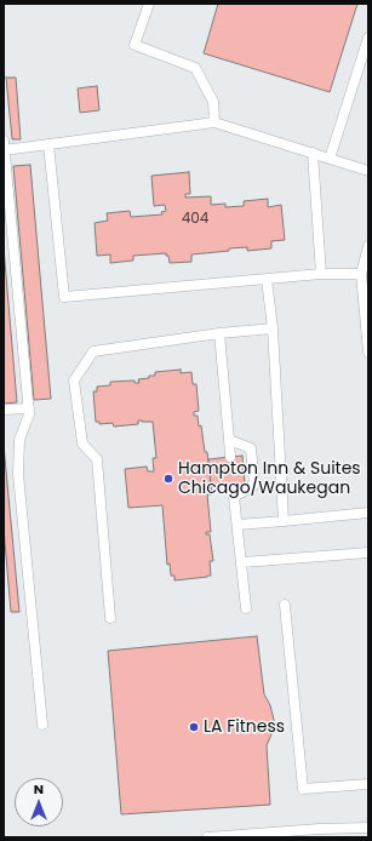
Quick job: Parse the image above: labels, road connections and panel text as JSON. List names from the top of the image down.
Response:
{
  "places": ["Hampton Inn & Suites Chicago/Waukegan", "LA Fitness"],
  "house_numbers": ["404"],
  "north": "top"
}
